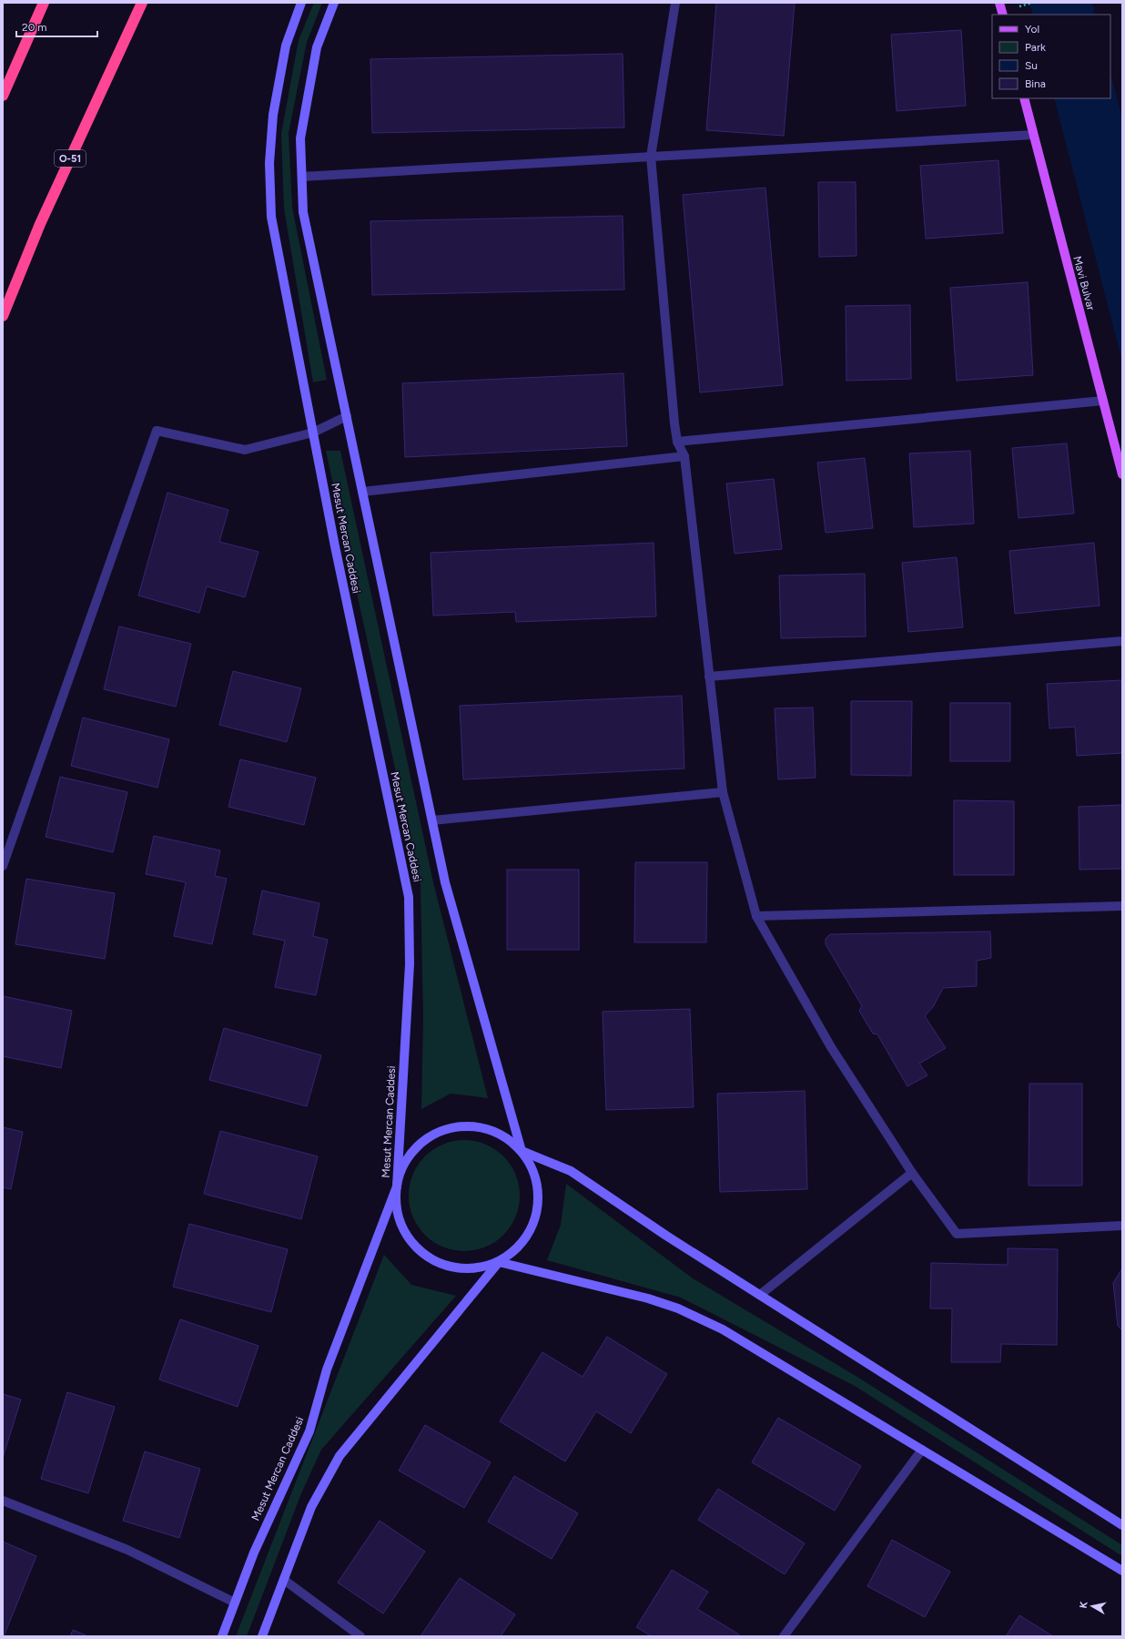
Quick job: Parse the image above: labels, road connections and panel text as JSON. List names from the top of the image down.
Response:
{
  "streets": {
    "highway": ["O-51"],
    "main road": ["Mavi Bulvar", "Mesut Mercan Caddesi"]
  },
  "legend": [
    "Yol",
    "Park",
    "Su",
    "Bina"
  ],
  "scale_bar": "20 m",
  "north": "left"
}
